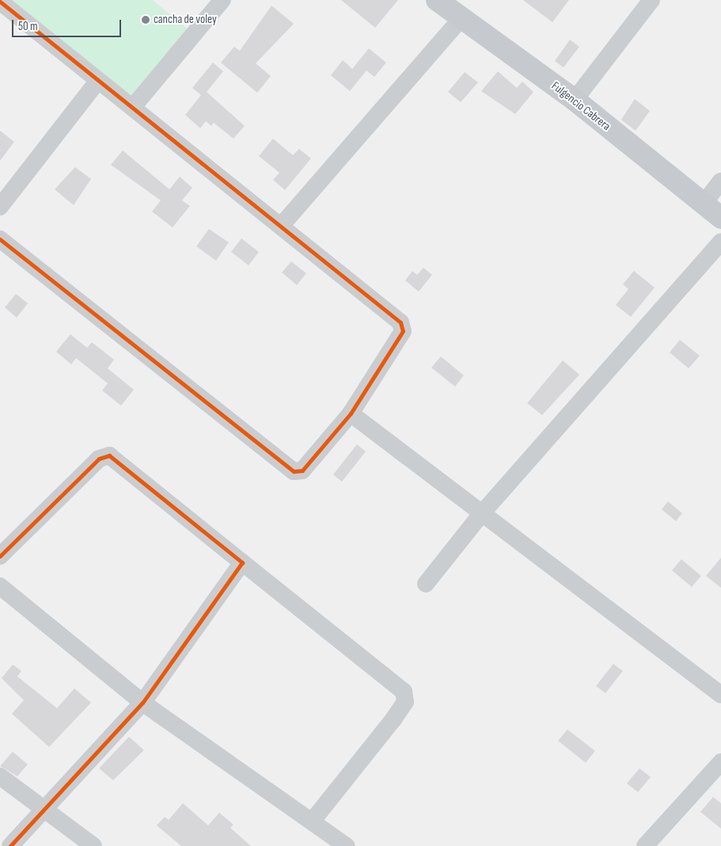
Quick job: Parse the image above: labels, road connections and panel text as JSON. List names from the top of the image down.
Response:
{
  "streets": {
    "main road": ["Fulgencio Cabrera"]
  },
  "places": ["cancha de voley"],
  "scale_bar": "50 m"
}
